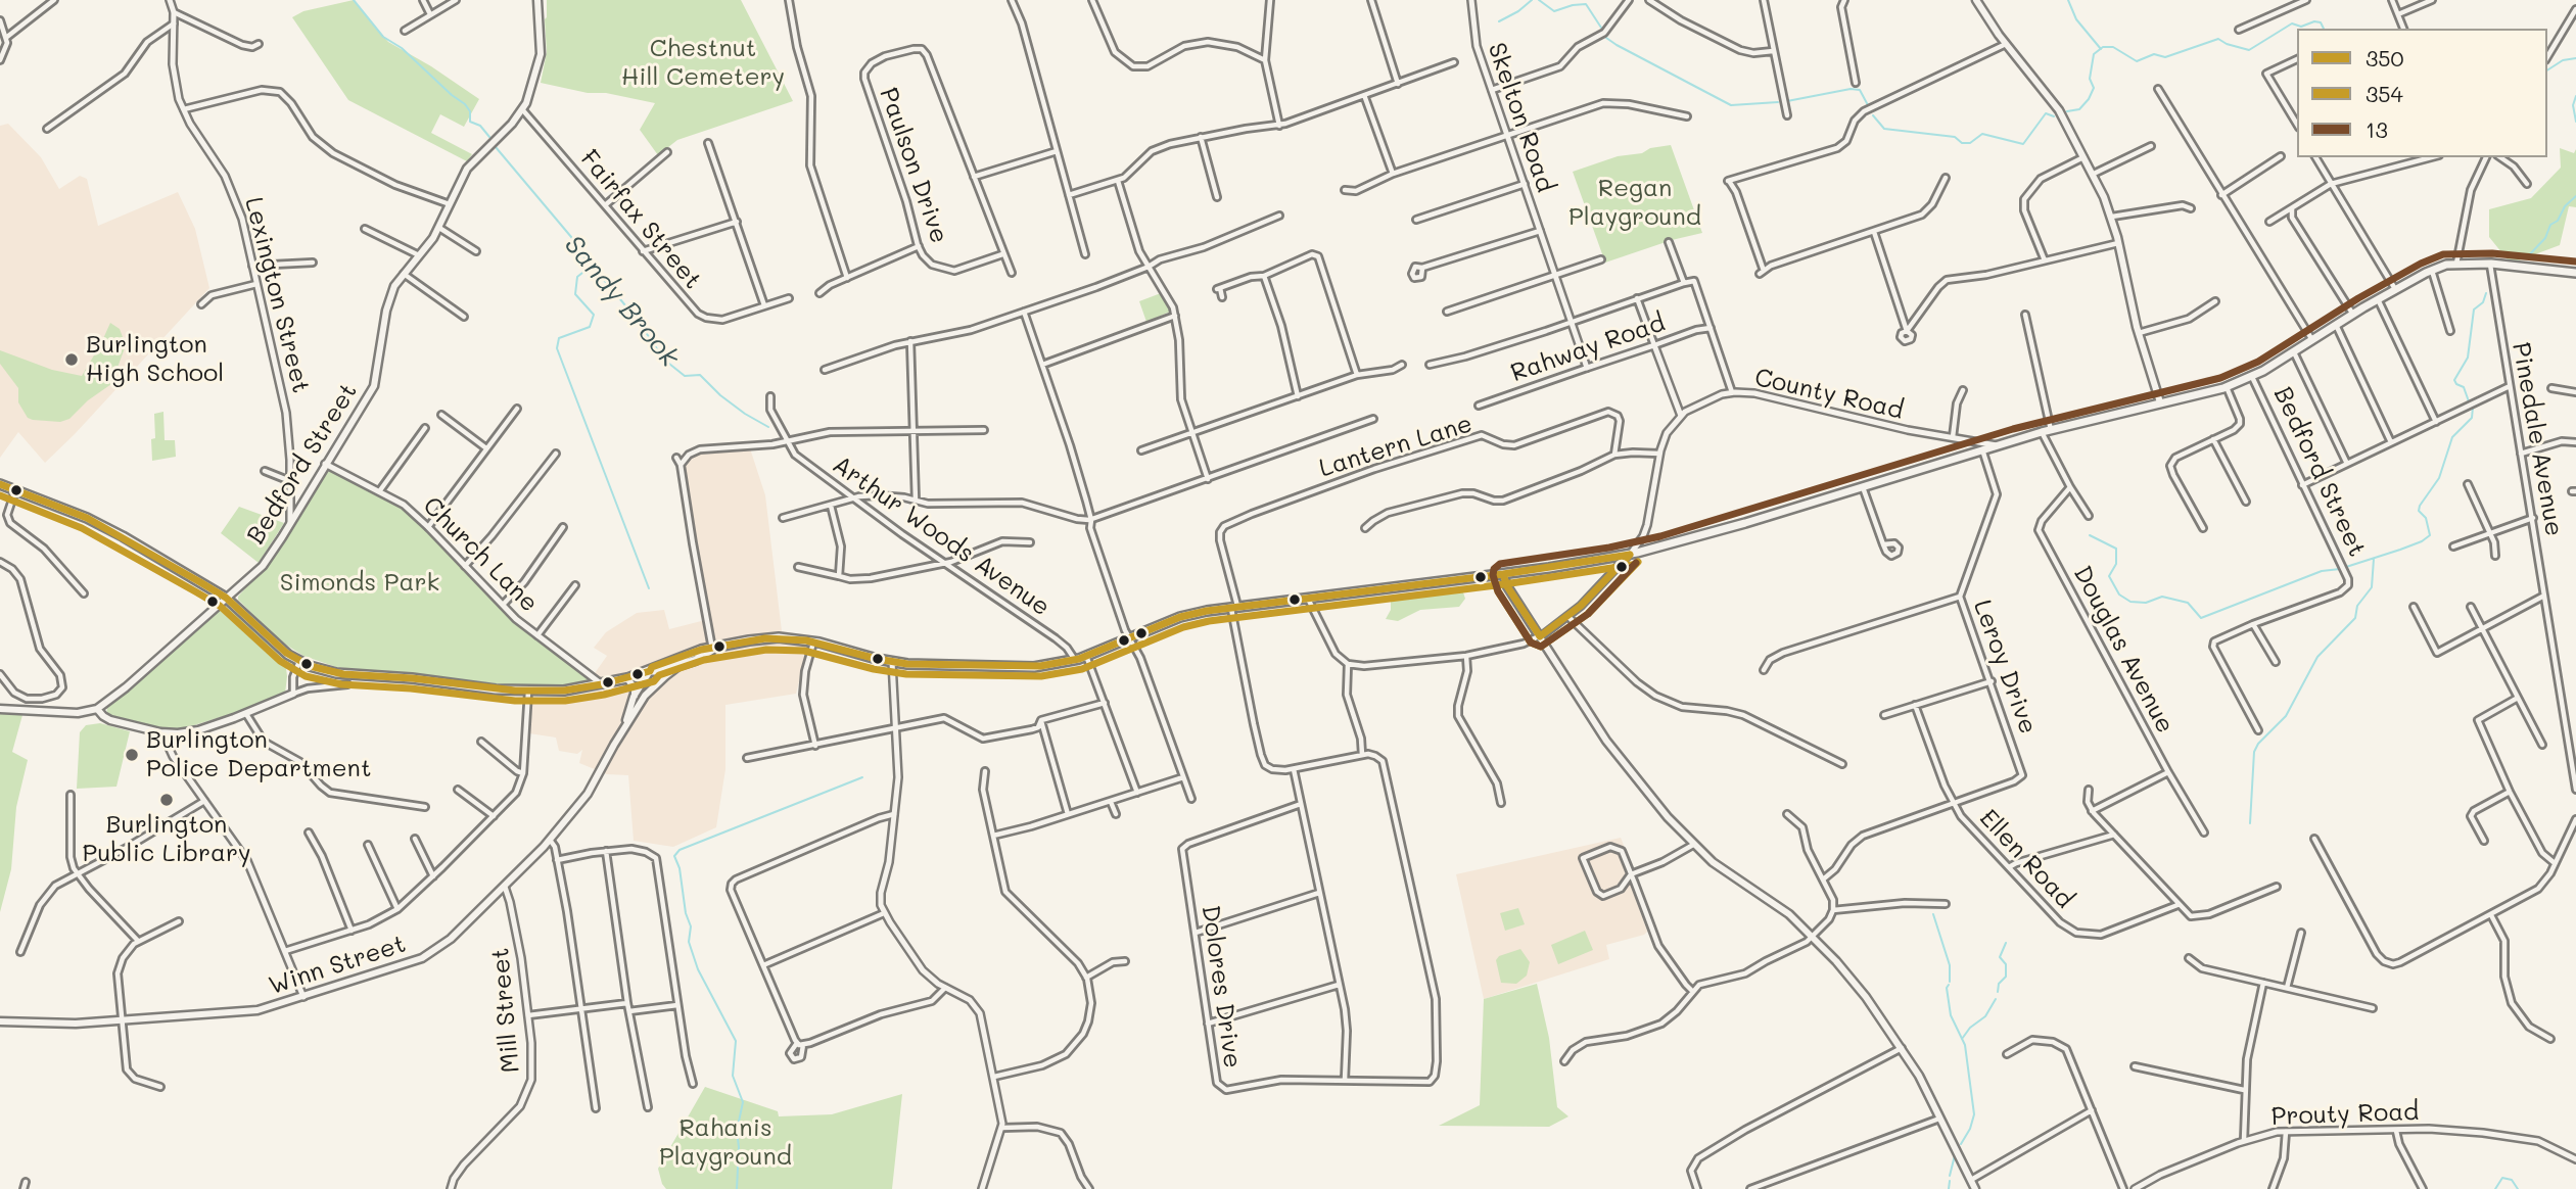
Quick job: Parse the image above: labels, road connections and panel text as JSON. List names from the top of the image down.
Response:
{
  "streets": {
    "main road": ["Bedford Street", "Winn Street"],
    "street": [
      "Skelton Road",
      "Paulson Drive",
      "Fairfax Street",
      "Lexington Street",
      "Rahway Road",
      "County Road",
      "Pinedale Avenue",
      "Lantern Lane",
      "Arthur Woods Avenue",
      "Church Lane",
      "Douglas Avenue",
      "Leroy Drive",
      "Ellen Road",
      "Dolores Drive",
      "Mill Street",
      "Prouty Road"
    ]
  },
  "crossings": [
    ["Skelton Road", "Rahway Road"],
    ["Fairfax Street", "Bedford Street"],
    ["Lexington Street", "Bedford Street"],
    ["Bedford Street", "Church Lane"],
    ["Leroy Drive", "Ellen Road"],
    ["Winn Street", "Mill Street"]
  ],
  "water": ["Sandy Brook"],
  "parks": [
    "Chestnut Hill Cemetery",
    "Regan Playground",
    "Simonds Park",
    "Rahanis Playground"
  ],
  "places": ["Burlington High School", "Burlington Police Department", "Burlington Public Library"],
  "lines": ["transit line 13", "transit line 350", "transit line 354"],
  "legend": ["350", "354", "13"]
}
